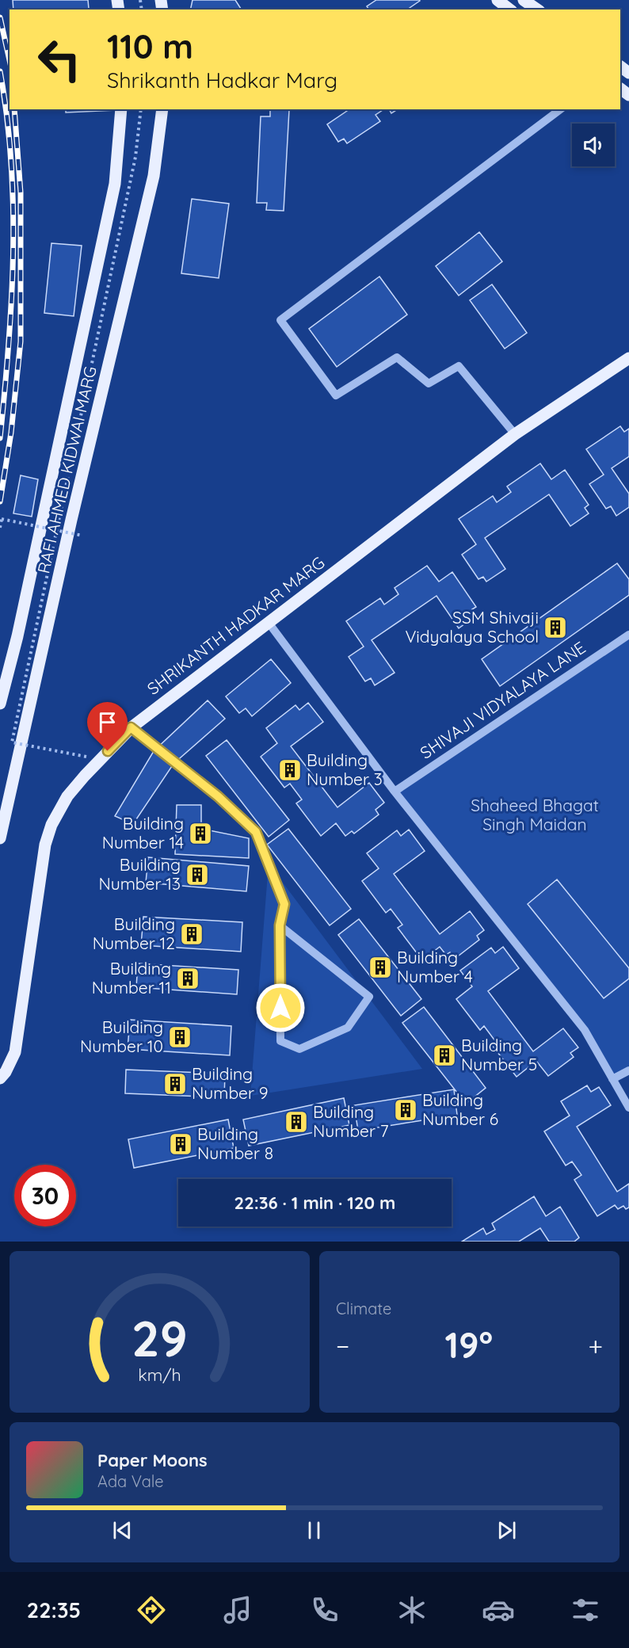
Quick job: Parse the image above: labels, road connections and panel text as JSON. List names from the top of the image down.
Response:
{
  "streets": {
    "main road": ["RAFI AHMED KIDWAI MARG", "SHRIKANTH HADKAR MARG"],
    "street": ["SHIVAJI VIDYALAYA LANE"]
  },
  "parks": ["Shaheed Bhagat Singh Maidan"],
  "places": {
    "building": [
      "SSM Shivaji Vidyalaya School",
      "Building Number 3",
      "Building Number 14",
      "Building Number 13",
      "Building Number 12",
      "Building Number 4",
      "Building Number 11",
      "Building Number 10",
      "Building Number 5",
      "Building Number 9",
      "Building Number 6",
      "Building Number 7",
      "Building Number 8"
    ]
  },
  "page": {
    "turn": ["110 m", "Shrikanth Hadkar Marg"],
    "limit": "30",
    "trip": "22:36 · 1 min · 120 m",
    "tile": "Climate",
    "heat": ["−", "19°", "+"],
    "song": ["Paper Moons", "Ada Vale"],
    "tabs": "22:35",
    "gauge": ["29", "km/h"]
  }
}
